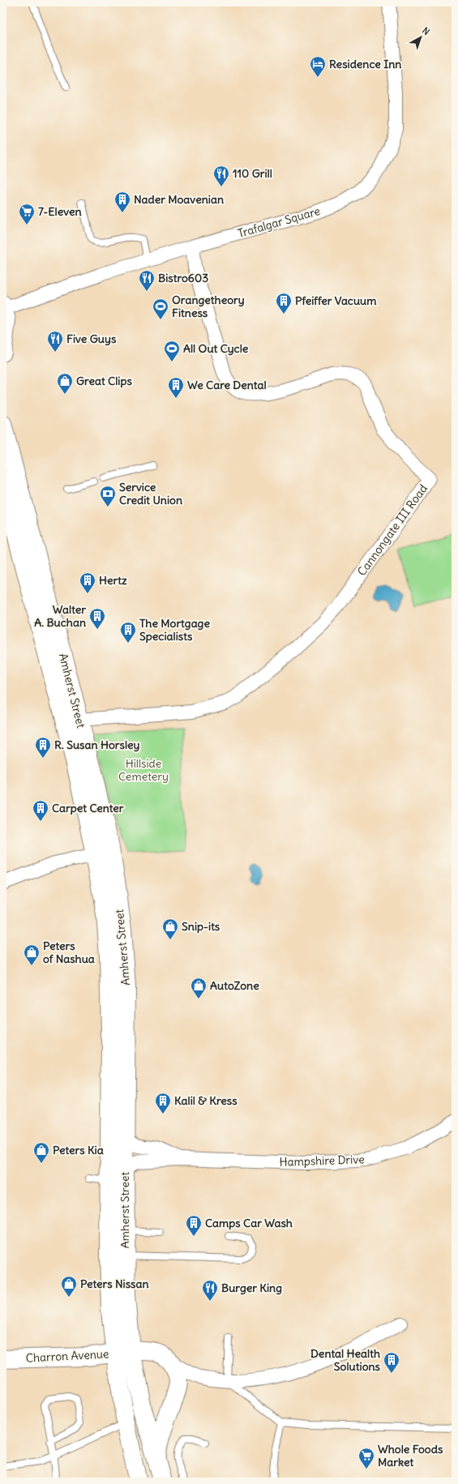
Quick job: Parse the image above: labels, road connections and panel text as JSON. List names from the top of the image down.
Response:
{
  "streets": {
    "main road": ["Amherst Street", "Charron Avenue"],
    "street": ["Trafalgar Square", "Cannongate III Road", "Hampshire Drive"]
  },
  "crossings": [
    ["Trafalgar Square", "Cannongate III Road"],
    ["Cannongate III Road", "Amherst Street"],
    ["Amherst Street", "Hampshire Drive"],
    ["Amherst Street", "Charron Avenue"]
  ],
  "parks": ["Hillside Cemetery"],
  "places": {
    "hotel": ["Residence Inn"],
    "restaurant": [
      "110 Grill",
      "Bistro603",
      "Five Guys",
      "Burger King"
    ],
    "building": [
      "Nader Moavenian",
      "Pfeiffer Vacuum",
      "We Care Dental",
      "Hertz",
      "Walter A. Buchan",
      "The Mortgage Specialists",
      "R. Susan Horsley",
      "Carpet Center",
      "Kalil & Kress",
      "Camps Car Wash",
      "Dental Health Solutions"
    ],
    "supermarket": ["7-Eleven", "Whole Foods Market"],
    "sports": ["Orangetheory Fitness", "All Out Cycle"],
    "shop": [
      "Great Clips",
      "Snip-its",
      "Peters of Nashua",
      "AutoZone",
      "Peters Kia",
      "Peters Nissan"
    ],
    "bank": ["Service Credit Union"]
  },
  "north": "top right"
}
